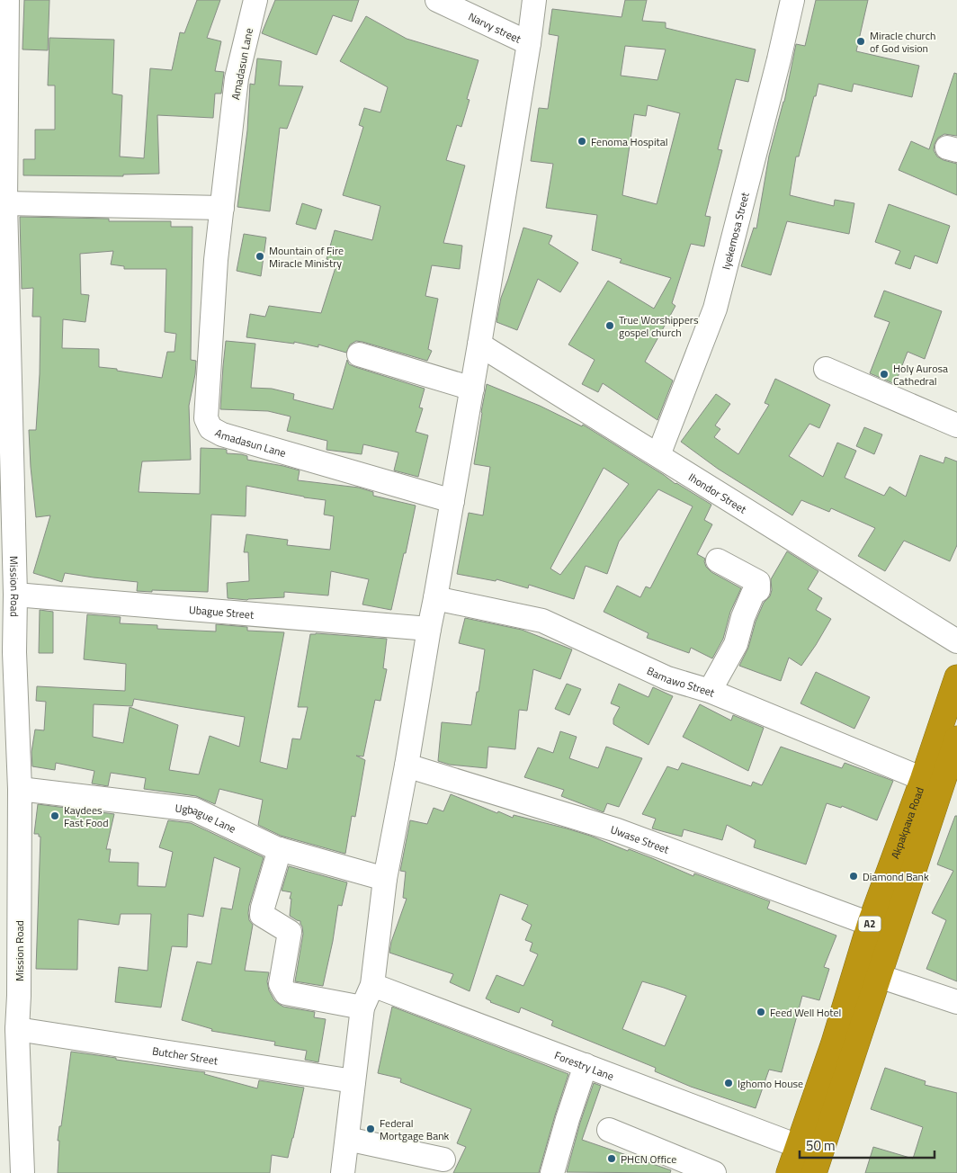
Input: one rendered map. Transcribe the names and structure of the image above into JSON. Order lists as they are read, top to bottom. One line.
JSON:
{"streets":{"highway":["Akpakpava Road","A2"],"street":["Narvy street","Amadasun Lane","Iyekemosa Street","Ihondor Street","Mission Road","Ubague Street","Bamawo Street","Ugbague Lane","Uwase Street","Butcher Street","Forestry Lane"]},"crossings":[["Iyekemosa Street","Ihondor Street"],["Mission Road","Ubague Street"],["Mission Road","Ugbague Lane"],["Mission Road","Butcher Street"],["Bamawo Street","Akpakpava Road"],["Akpakpava Road","Uwase Street"],["Akpakpava Road","Forestry Lane"]],"places":["Miracle church of God vision","Fenoma Hospital","Mountain of Fire Miracle Ministry","True Worshippers gospel church","Holy Aurosa Cathedral","Kaydees Fast Food","Diamond Bank","Feed Well Hotel","Ighomo House","Federal Mortgage Bank","PHCN Office"],"scale_bar":"50 m"}
